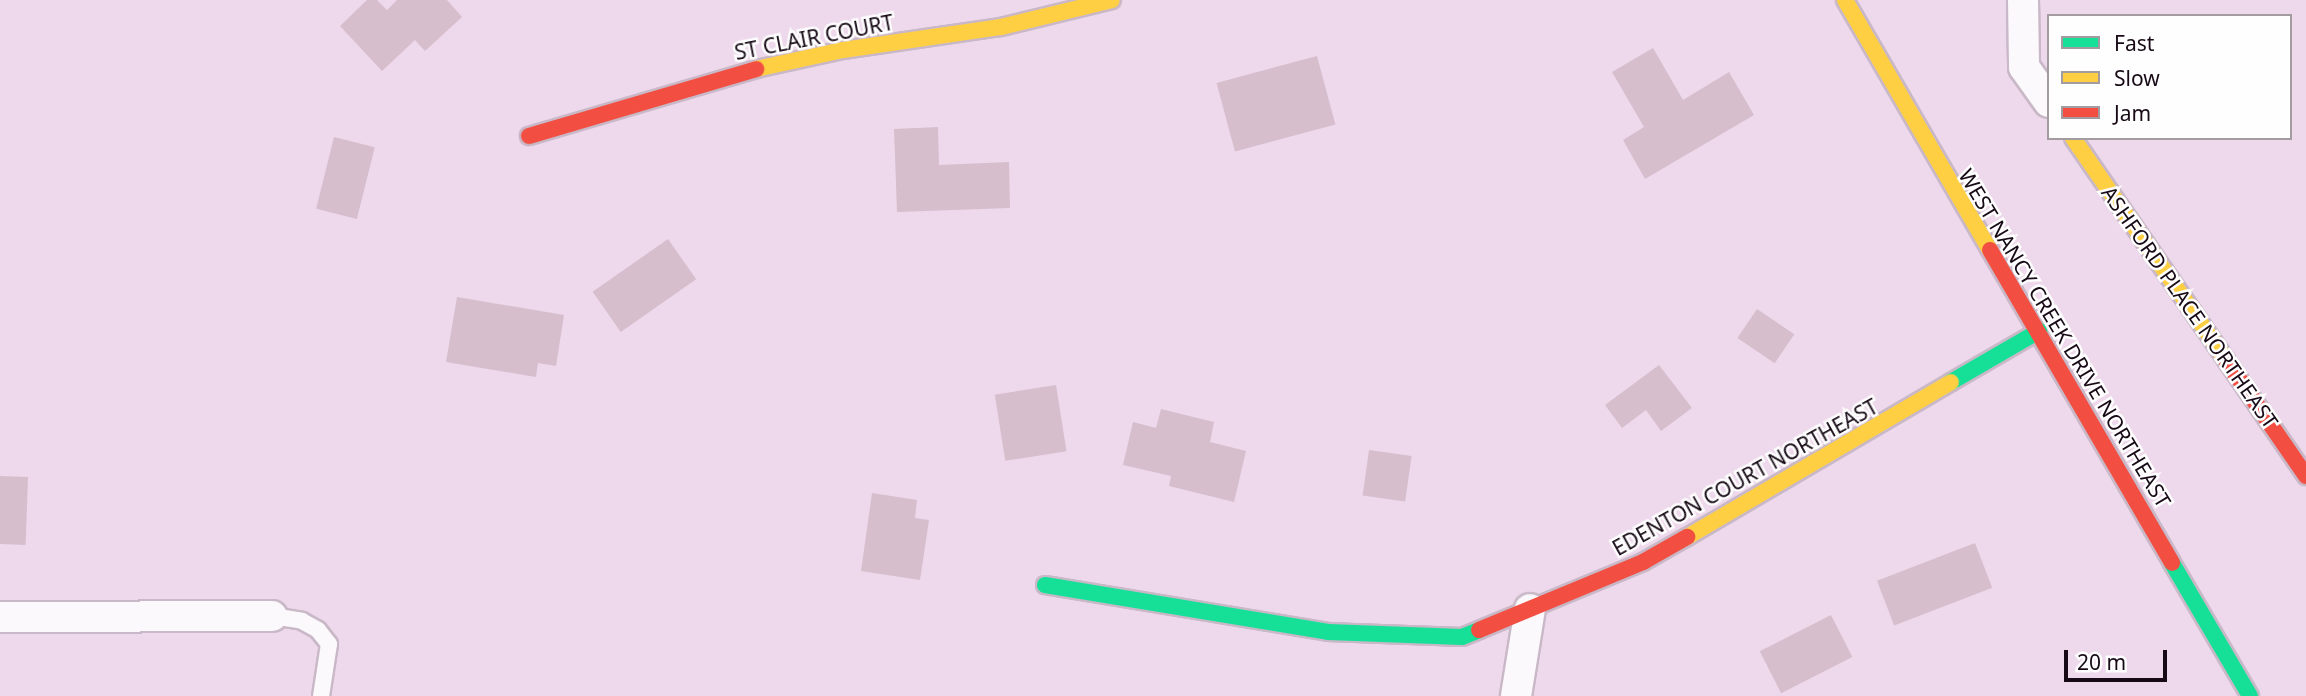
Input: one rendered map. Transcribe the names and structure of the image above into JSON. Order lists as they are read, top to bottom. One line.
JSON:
{"streets":{"street":["ST CLAIR COURT","ASHFORD PLACE NORTHEAST","WEST NANCY CREEK DRIVE NORTHEAST","EDENTON COURT NORTHEAST"]},"crossings":[["WEST NANCY CREEK DRIVE NORTHEAST","EDENTON COURT NORTHEAST"]],"legend":["Fast","Slow","Jam"],"scale_bar":"20 m"}
